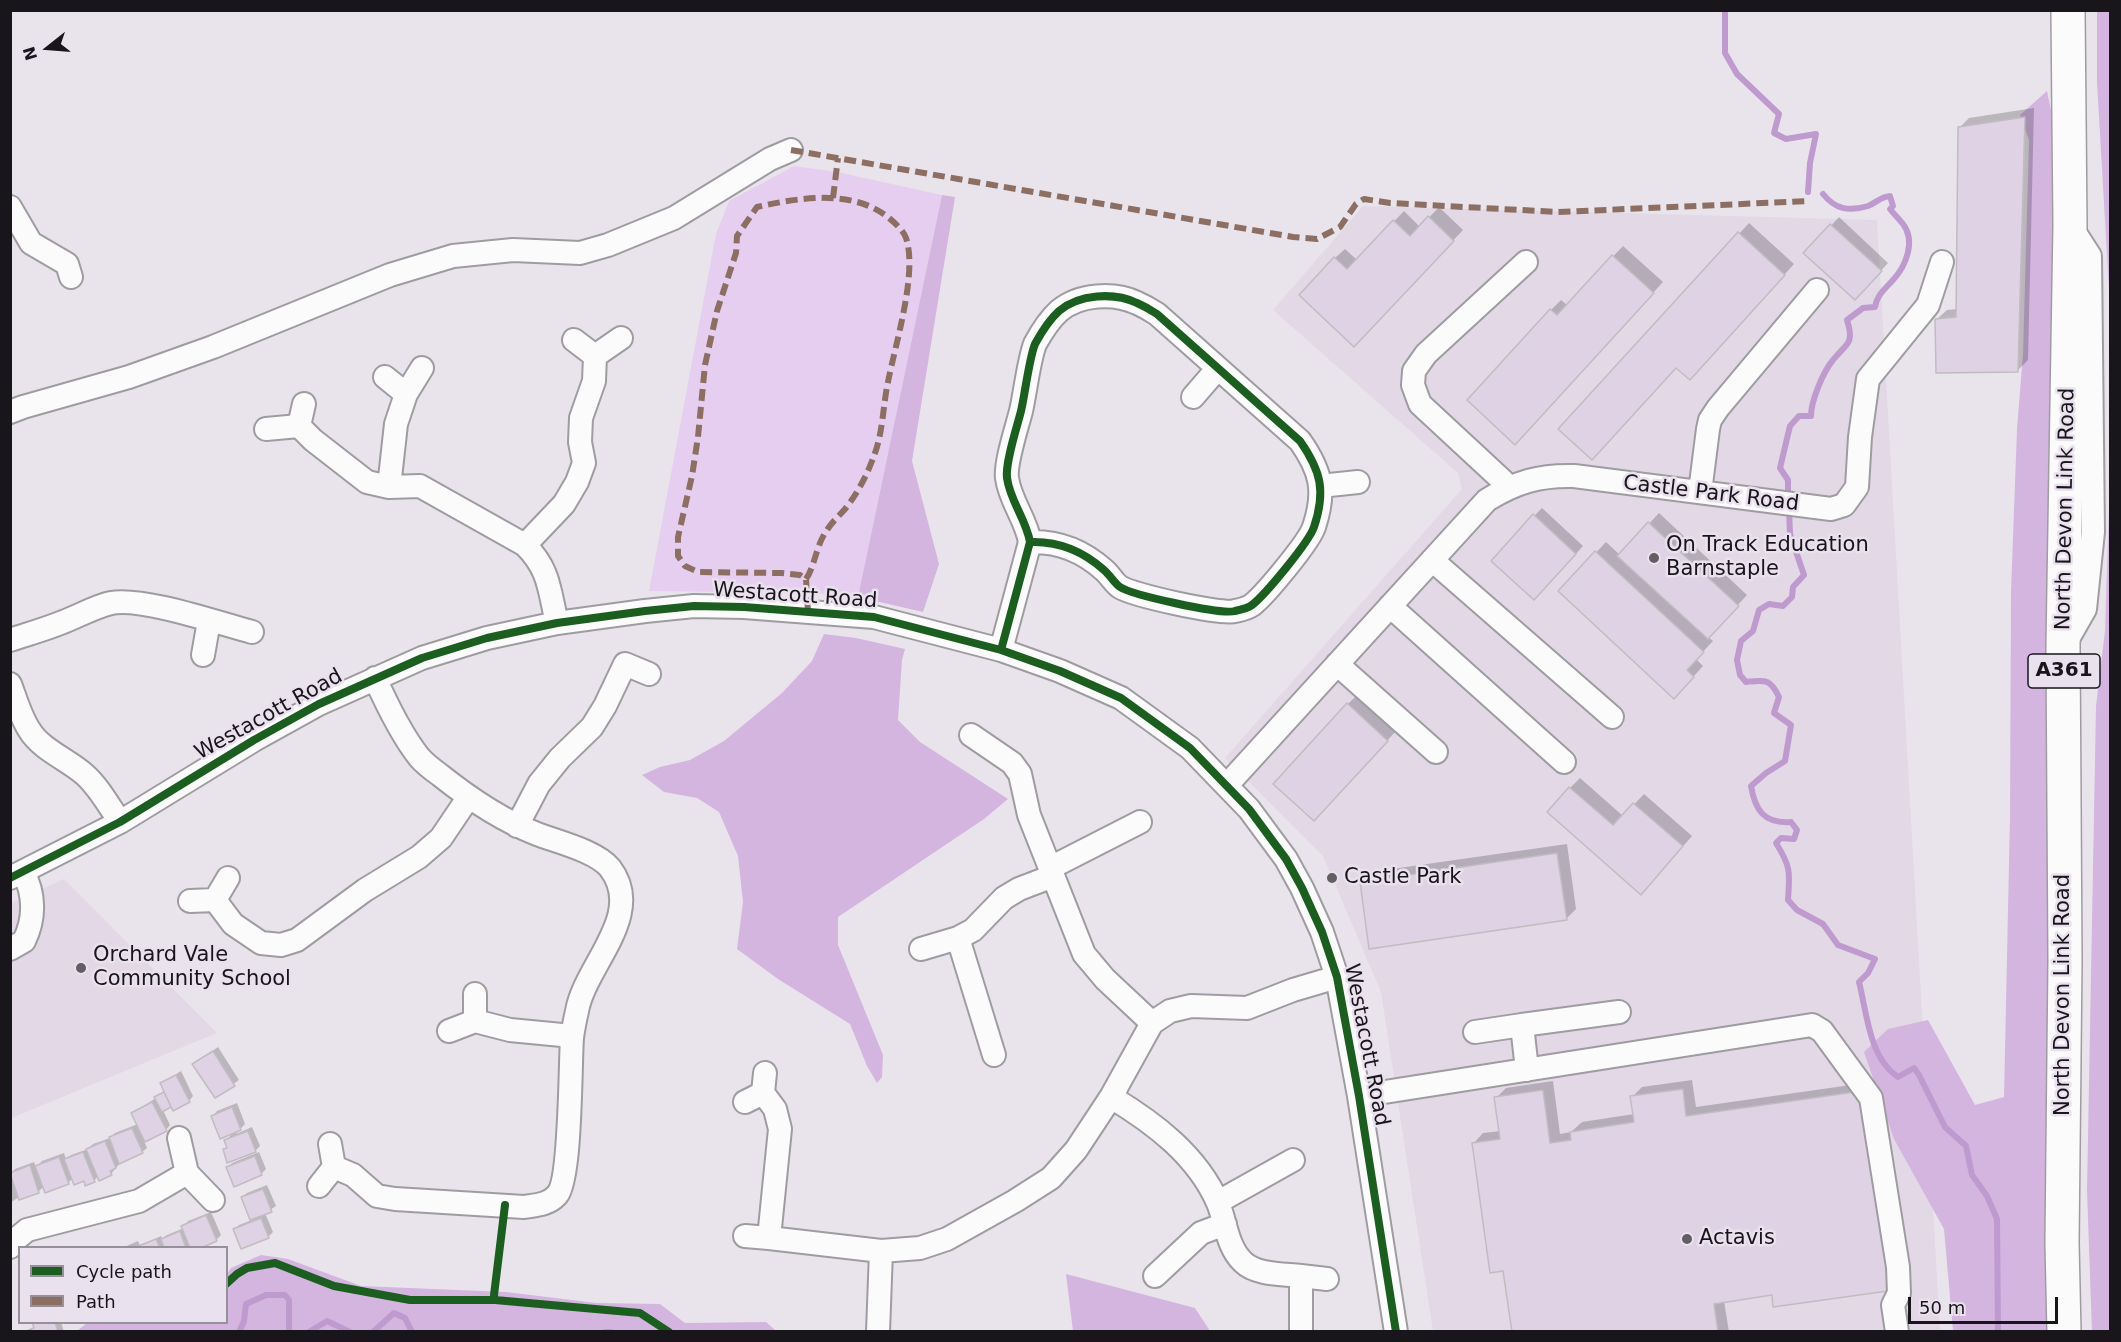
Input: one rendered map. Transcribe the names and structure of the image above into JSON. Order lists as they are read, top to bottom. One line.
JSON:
{"streets":{"highway":["North Devon Link Road","A361"],"street":["Castle Park Road","Westacott Road"]},"crossings":[["Castle Park Road","Westacott Road"]],"places":["On Track Education Barnstaple","Castle Park","Orchard Vale Community School","Actavis"],"legend":["Cycle path","Path"],"scale_bar":"50 m","north":"left"}
